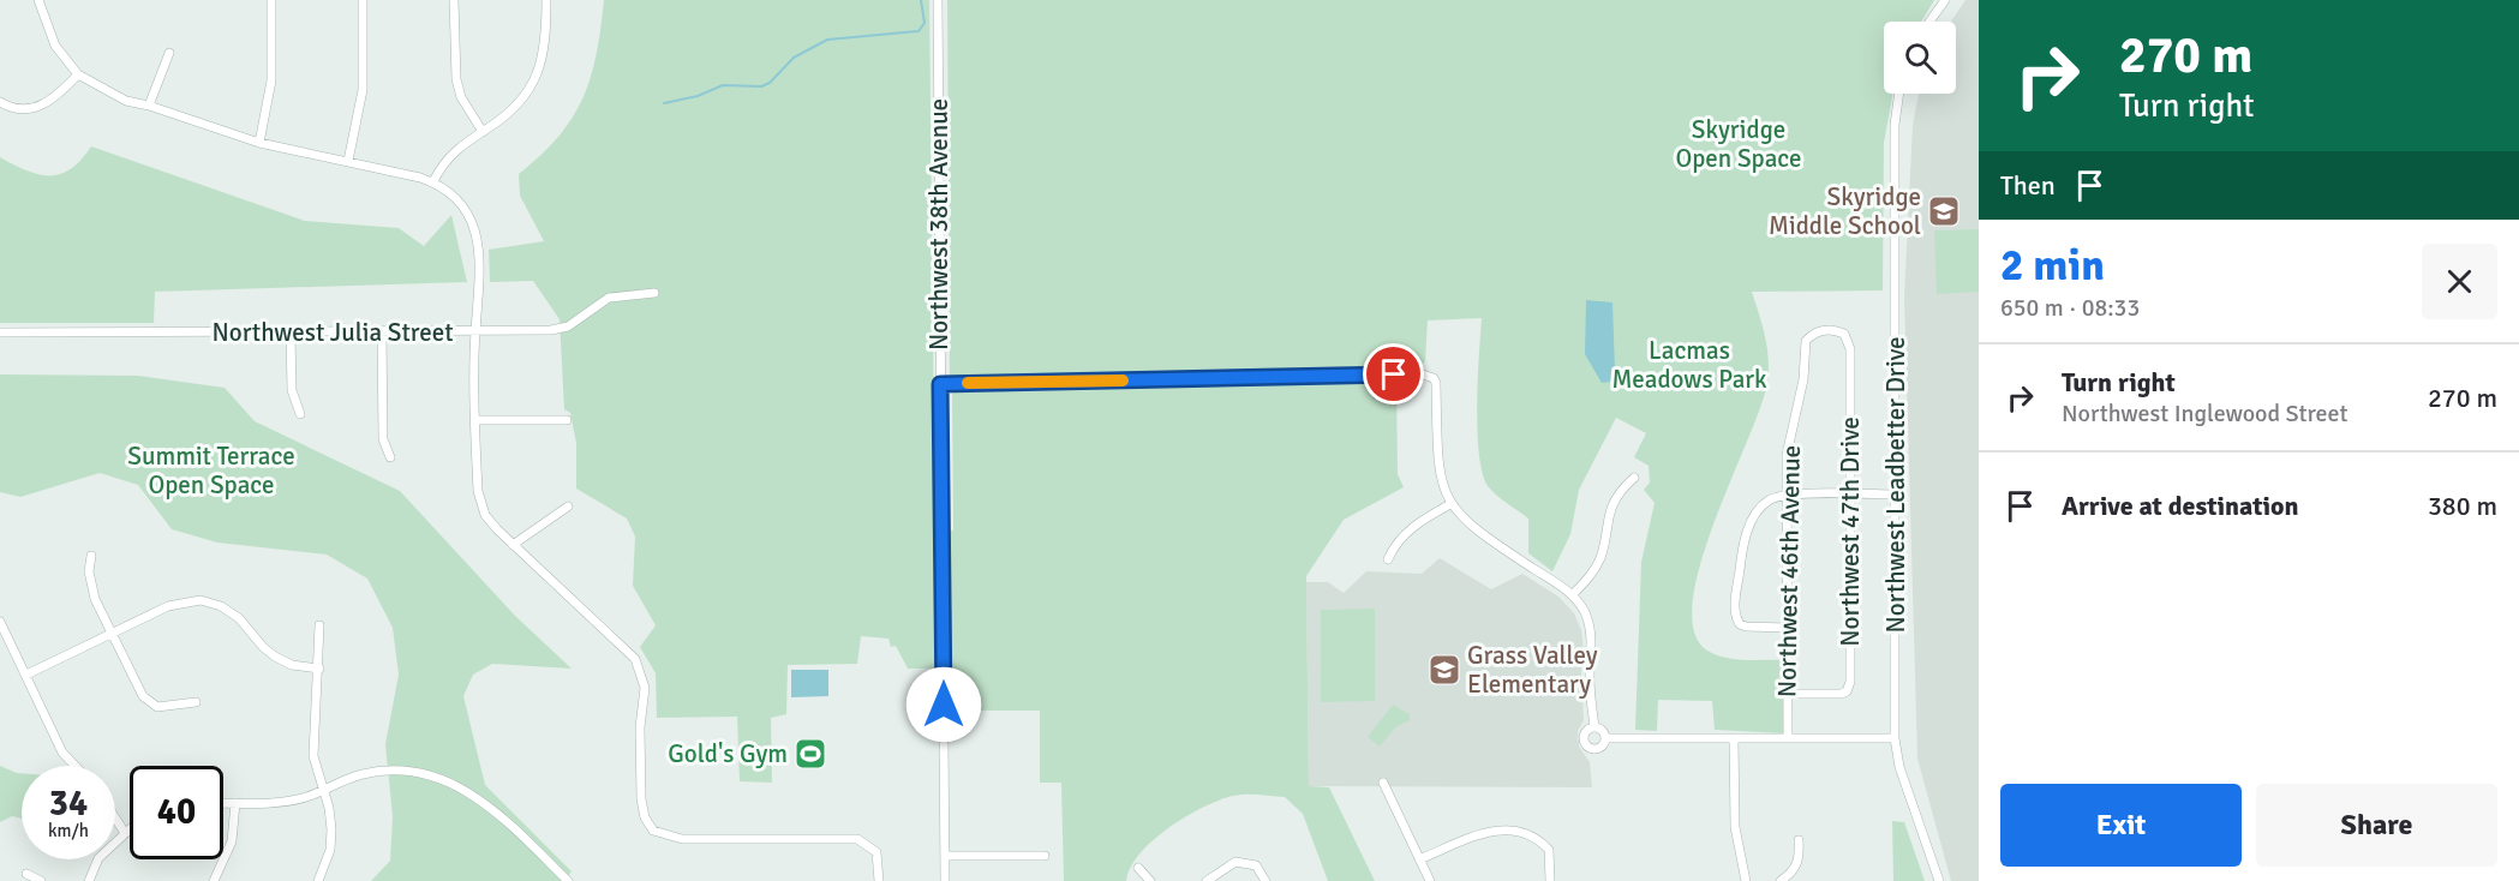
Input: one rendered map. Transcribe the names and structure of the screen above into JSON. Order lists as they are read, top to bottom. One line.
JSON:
{"streets":{"street":["Northwest 38th Avenue","Northwest Julia Street","Northwest Leadbetter Drive","Northwest 47th Drive","Northwest 46th Avenue"]},"crossings":[["Northwest 47th Drive","Northwest 46th Avenue"]],"parks":["Skyridge Open Space","Lacmas Meadows Park","Summit Terrace Open Space"],"places":{"school or university":["Skyridge Middle School","Grass Valley Elementary"],"sports":["Gold's Gym"]},"page":{"turn":["270 m","Turn right"],"then":"Then","heading":["2 min","650 m · 08:33"],"list":[{"name":"Turn right","note":"Northwest Inglewood Street","value":"270 m"},{"name":"Arrive at destination","value":"380 m"}],"speed":"34 km/h","limit":"40","buttons":["Exit","Share"]}}
